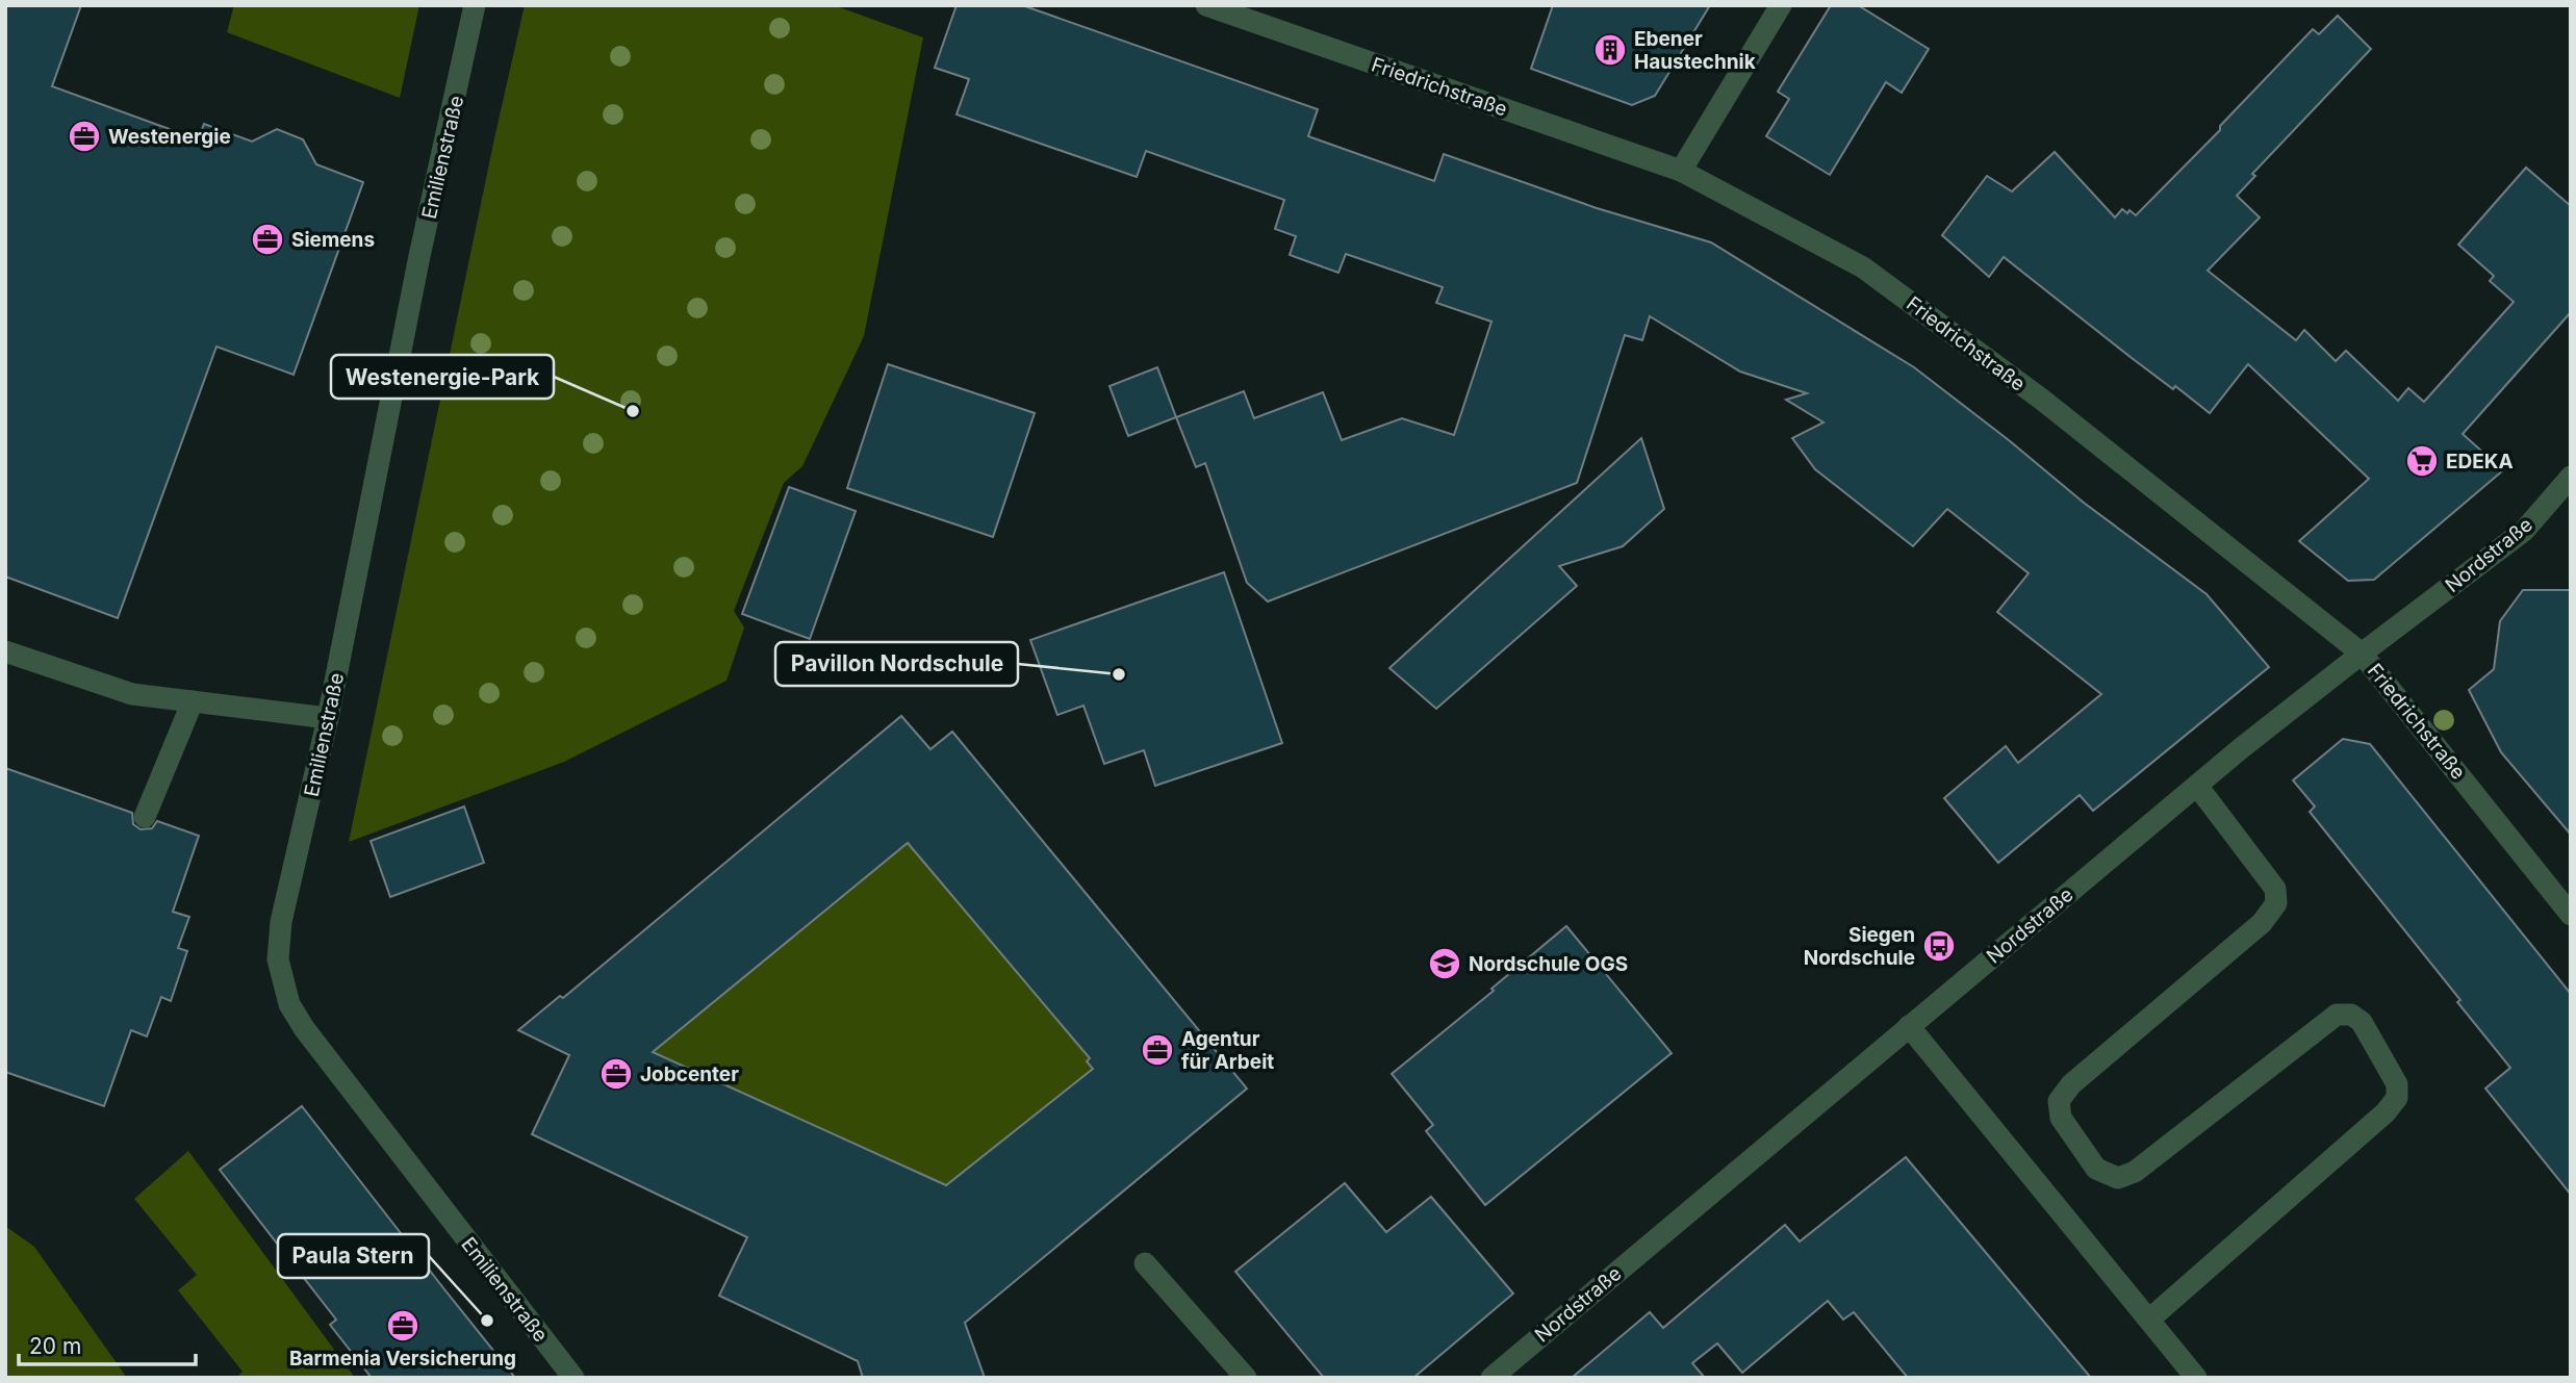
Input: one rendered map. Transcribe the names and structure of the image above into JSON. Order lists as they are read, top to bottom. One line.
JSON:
{"streets":{"street":["Friedrichstraße","Emilienstraße","Nordstraße"]},"crossings":[["Friedrichstraße","Nordstraße"]],"places":{"building":["Ebener Haustechnik"],"office":["Westenergie","Siemens","Agentur für Arbeit","Jobcenter","Barmenia Versicherung"],"other":["Westenergie-Park","Pavillon Nordschule","Paula Stern"],"supermarket":["EDEKA"],"bus stop":["Siegen Nordschule"],"school or university":["Nordschule OGS"]},"scale_bar":"20 m"}
